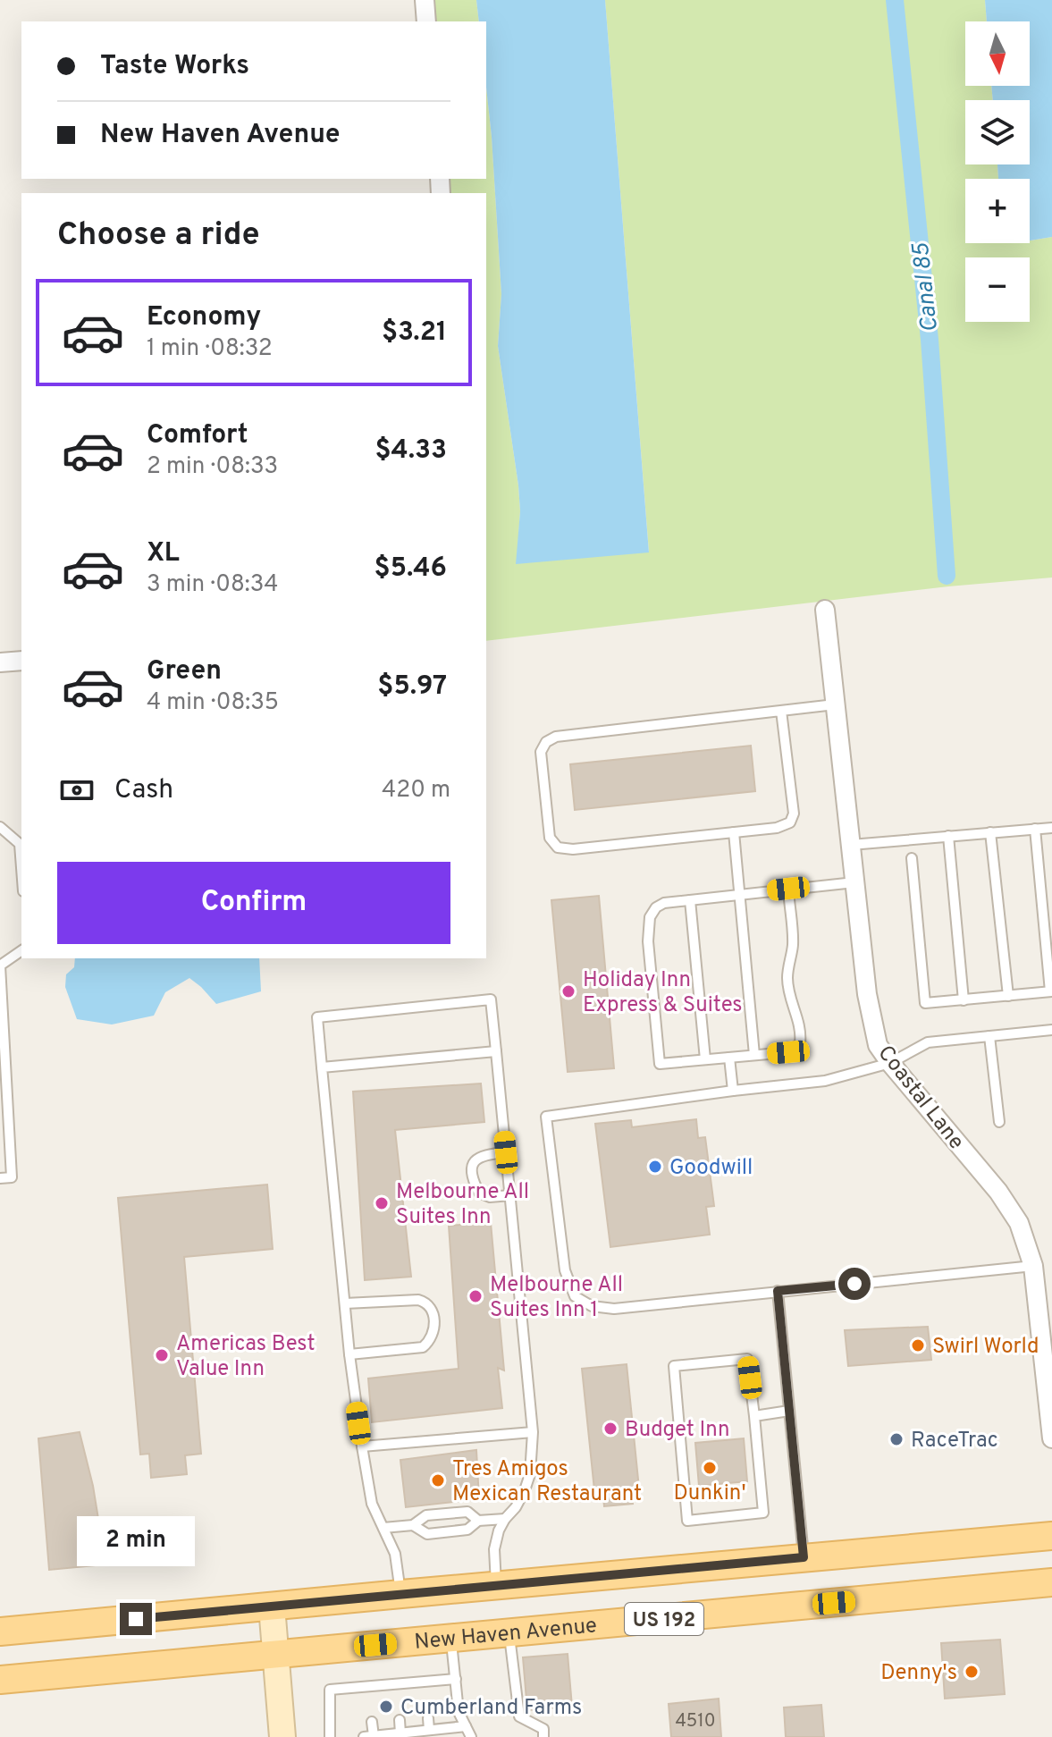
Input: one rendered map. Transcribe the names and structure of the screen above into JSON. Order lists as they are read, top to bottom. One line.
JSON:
{"streets":{"main road":["US 192","New Haven Avenue"],"street":["Coastal Lane"]},"water":["Canal 85"],"places":["Holiday Inn Express & Suites","Goodwill","Melbourne All Suites Inn","Melbourne All Suites Inn 1","Swirl World","Americas Best Value Inn","Budget Inn","RaceTrac","Dunkin'","Tres Amigos Mexican Restaurant","Denny's","Cumberland Farms"],"house_numbers":["4510"],"north":"bottom","page":{"map_buttons":["+","−"],"banner":["Taste Works","New Haven Avenue"],"heading":"Choose a ride","list":[{"name":"Economy","note":"1 min · 08:32","value":"$3.21"},{"name":"Comfort","note":"2 min · 08:33","value":"$4.33"},{"name":"XL","note":"3 min · 08:34","value":"$5.46"},{"name":"Green","note":"4 min · 08:35","value":"$5.97"}],"pay":["Cash","420 m"],"buttons":"Confirm","bubble":"2 min"}}
